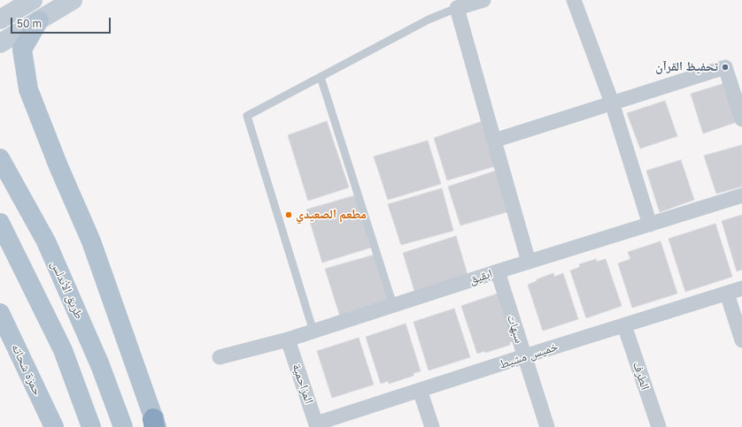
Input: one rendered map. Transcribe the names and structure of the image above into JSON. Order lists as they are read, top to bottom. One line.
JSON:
{"streets":{"main road":["طريق الأندلس","حمزة شحاته"],"street":["ابقيق","سبهات","خميس مشيط","الطرف","المزاحمية"]},"crossings":[["ابقيق","سبهات"],["ابقيق","المزاحمية"],["سبهات","خميس مشيط"],["خميس مشيط","الطرف"],["خميس مشيط","المزاحمية"]],"places":["تحفيظ القرآن","مطعم الصعيدي"],"scale_bar":"50 m"}
